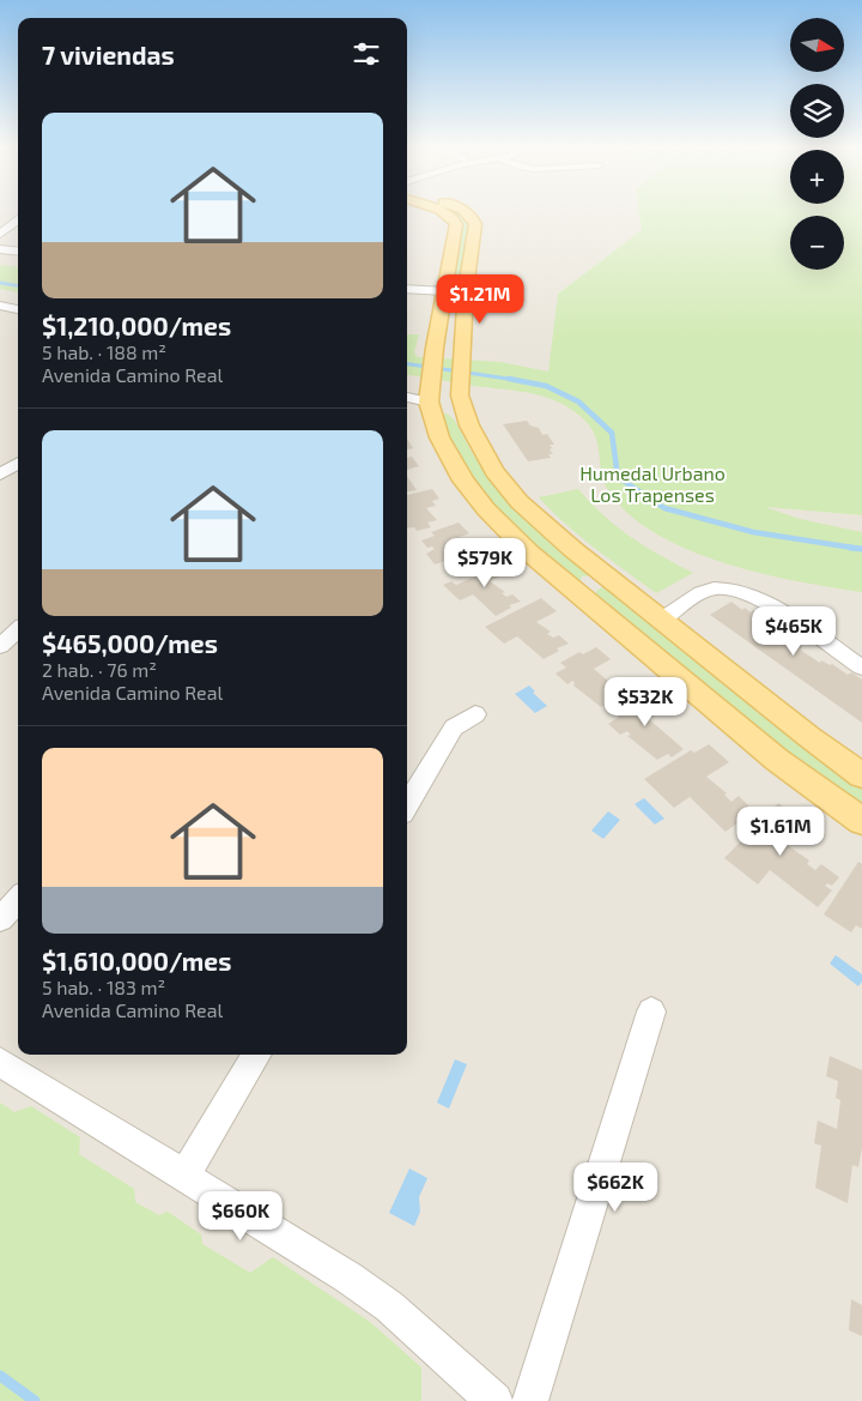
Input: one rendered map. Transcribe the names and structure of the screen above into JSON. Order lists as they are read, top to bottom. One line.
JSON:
{"parks":["Humedal Urbano Los Trapenses"],"north":"right","page":{"map_buttons":["+","−"],"heading":"7 viviendas","list":[{"name":"$1,210,000/mes","note":"5 hab. · 188 m² · Avenida Camino Real"},{"name":"$465,000/mes","note":"2 hab. · 76 m² · Avenida Camino Real"},{"name":"$1,610,000/mes","note":"5 hab. · 183 m² · Avenida Camino Real"}],"price":["$1.21M","$579K","$465K","$532K","$1.61M","$662K","$660K"]}}
